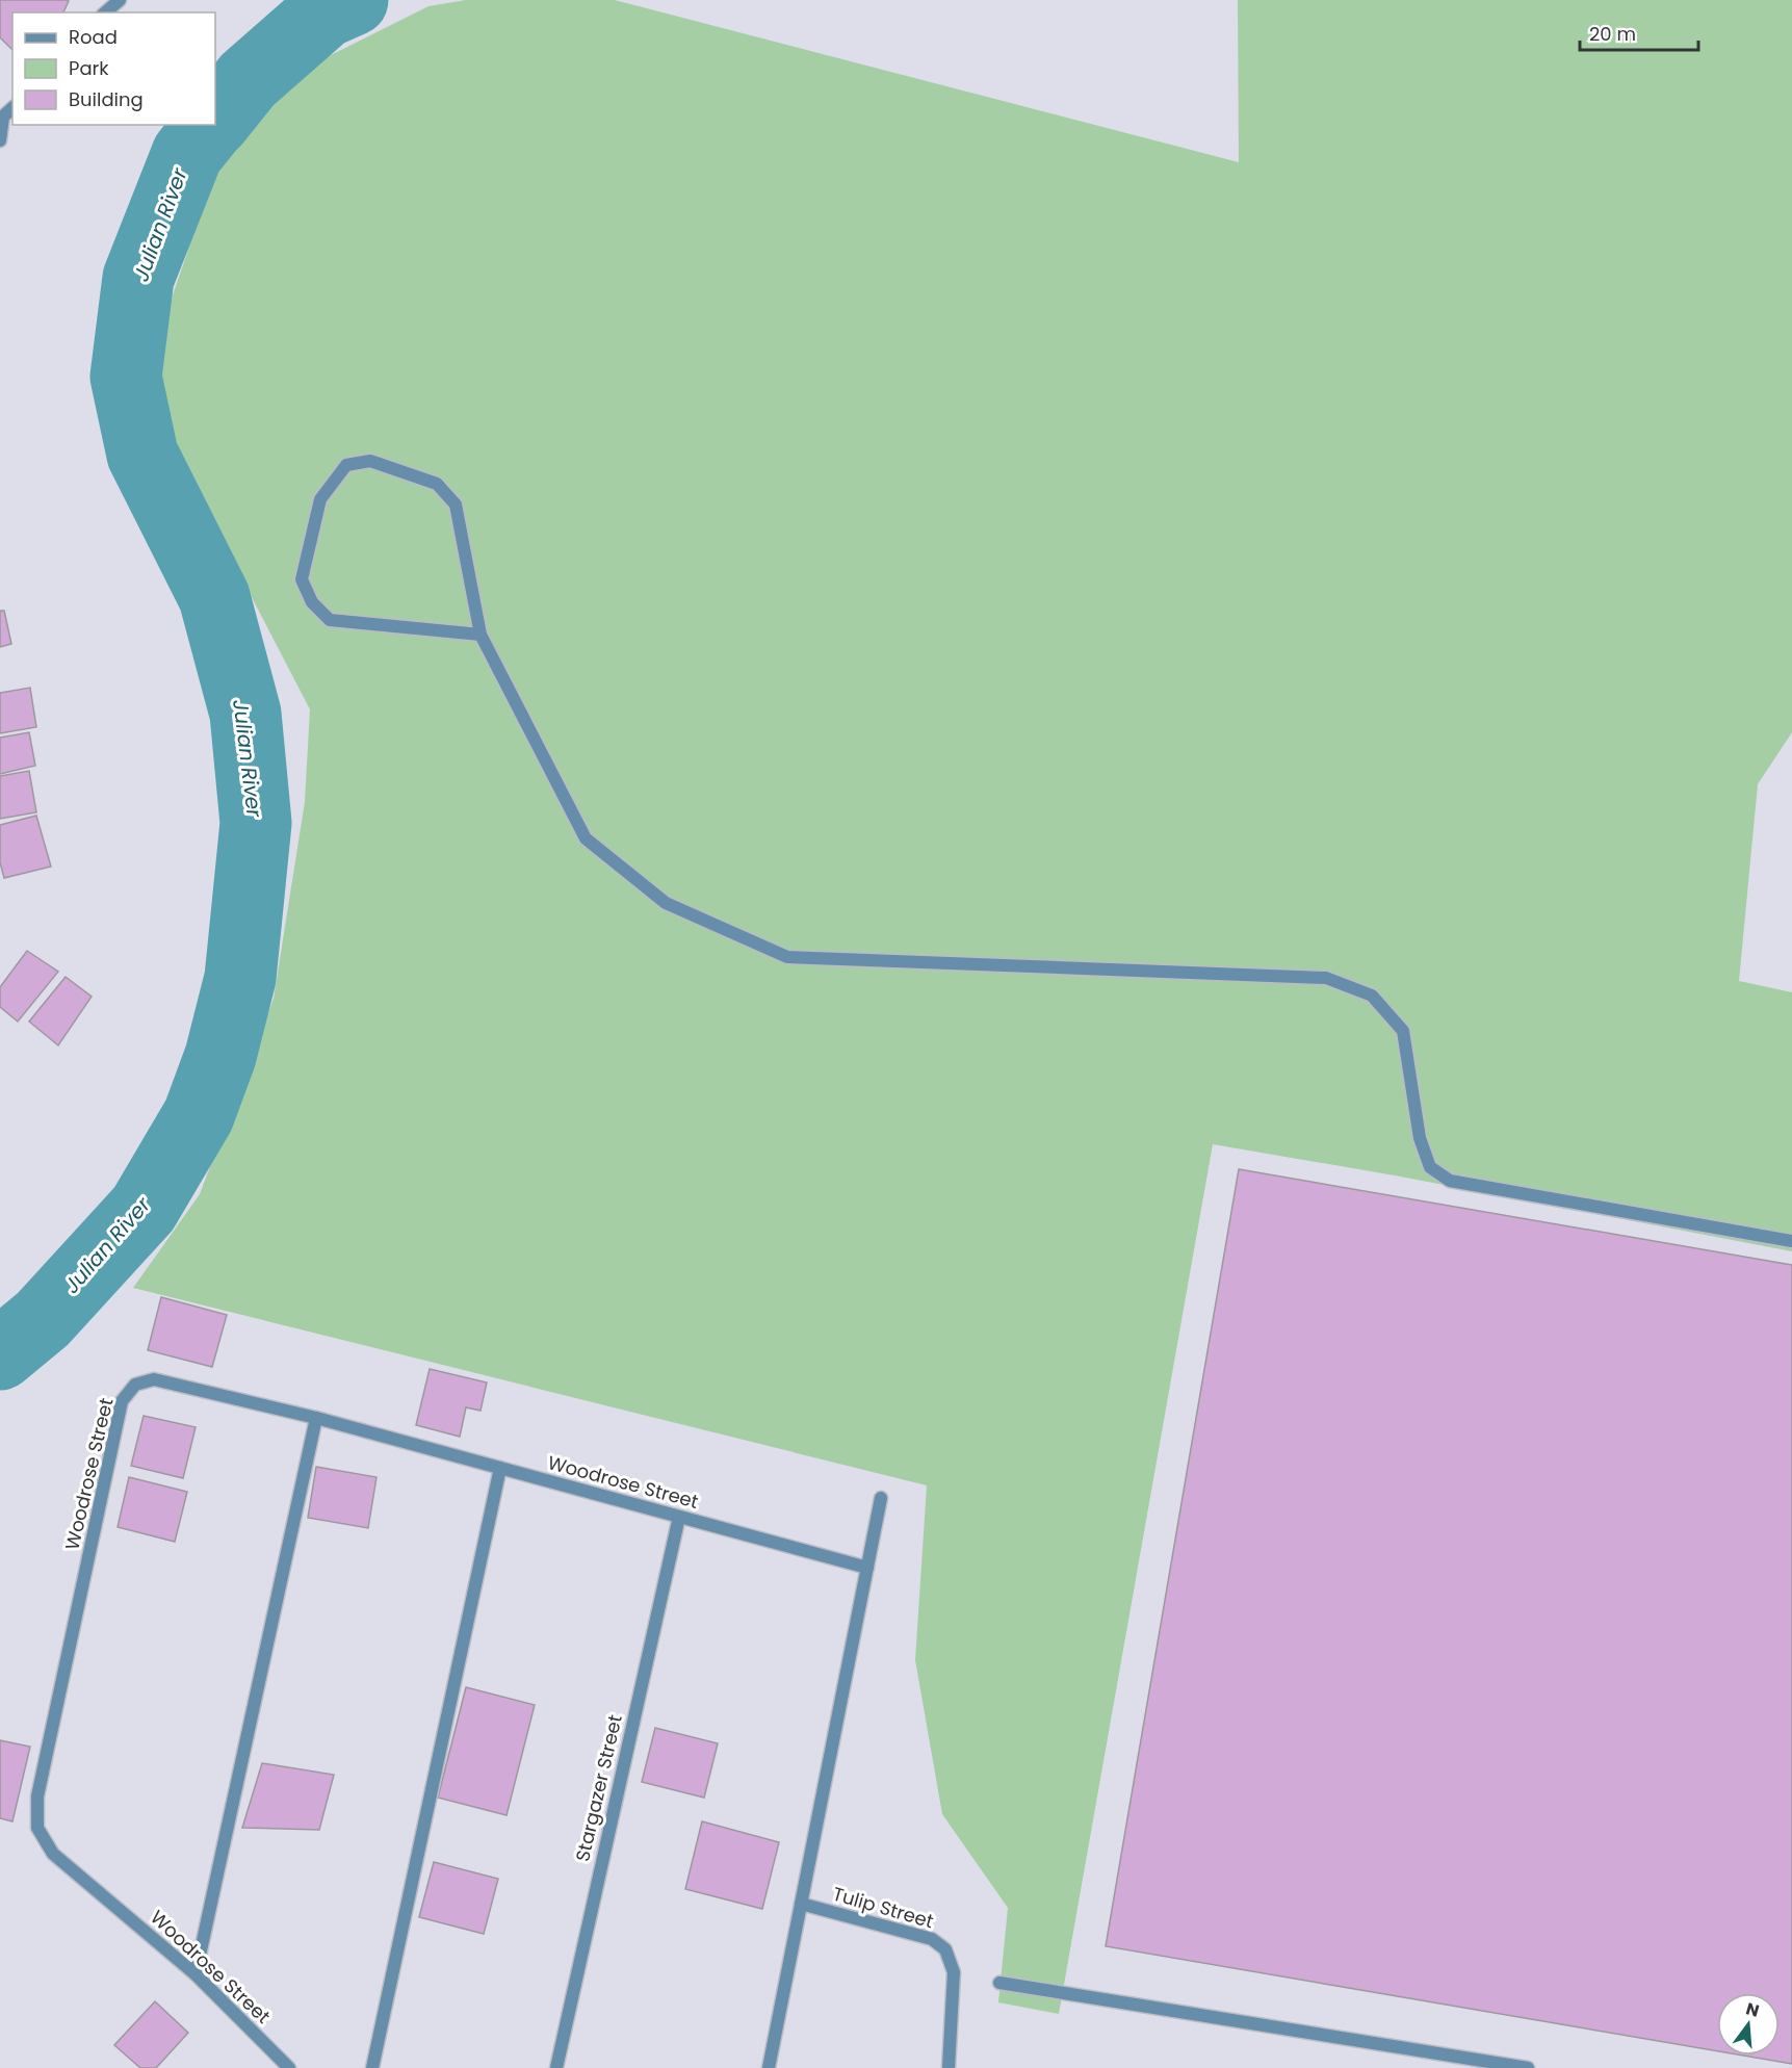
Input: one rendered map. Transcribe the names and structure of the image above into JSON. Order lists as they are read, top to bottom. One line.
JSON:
{"streets":{"street":["Woodrose Street","Stargazer Street","Tulip Street"]},"crossings":[["Woodrose Street","Stargazer Street"]],"water":["Julian River"],"legend":["Road","Park","Building"],"scale_bar":"20 m","north":"top"}
